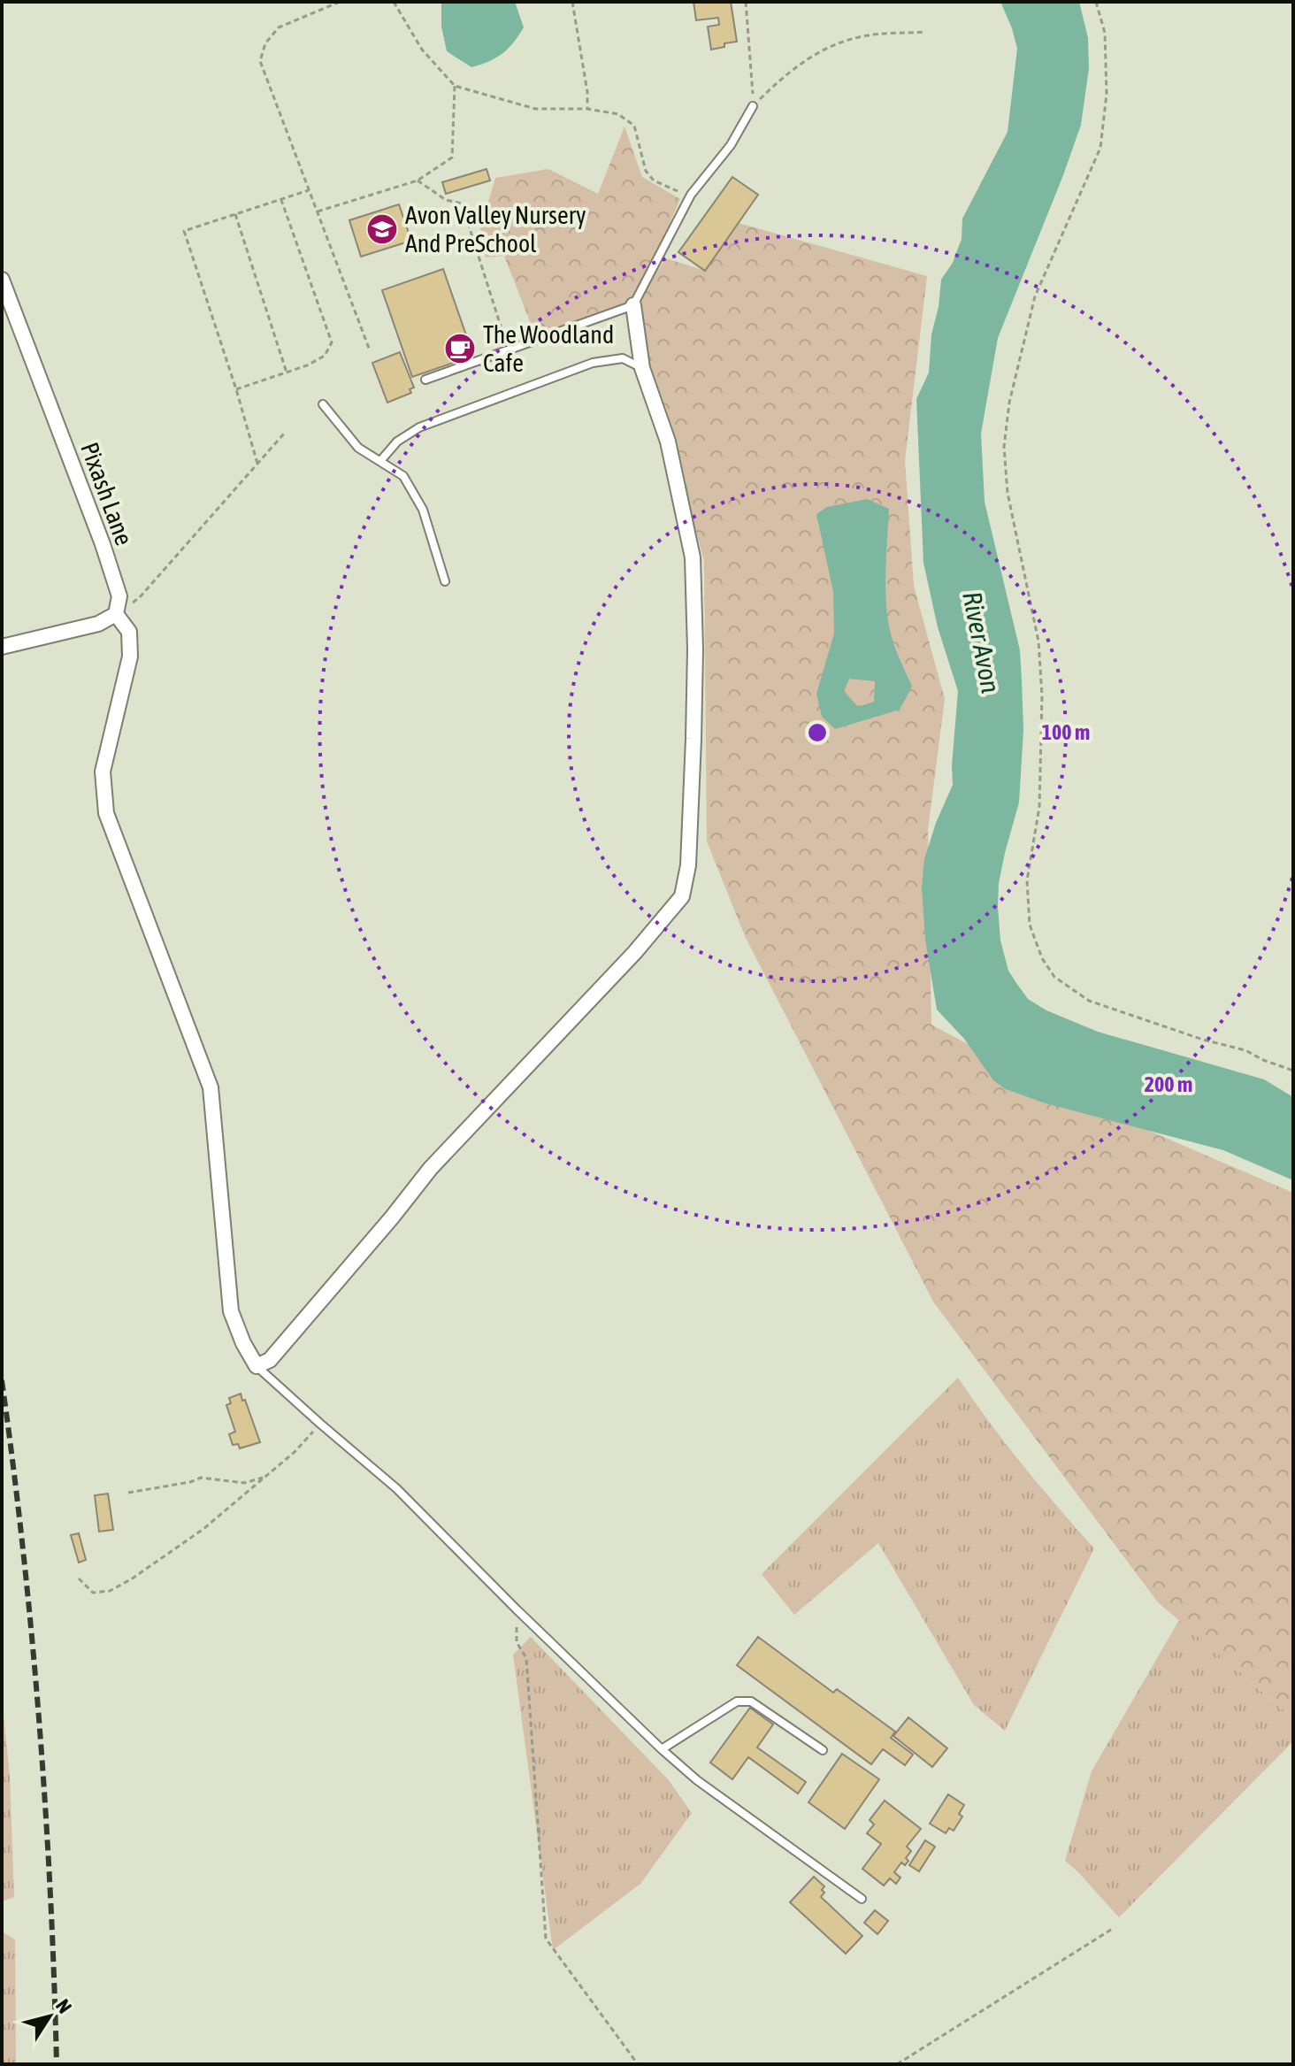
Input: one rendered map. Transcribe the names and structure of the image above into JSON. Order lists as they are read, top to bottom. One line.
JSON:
{"streets":{"street":["Pixash Lane"]},"water":["River Avon"],"places":{"school or university":["Avon Valley Nursery And PreSchool"],"cafe":["The Woodland Cafe"]},"north":"top right","rings":["100 m","200 m"]}
